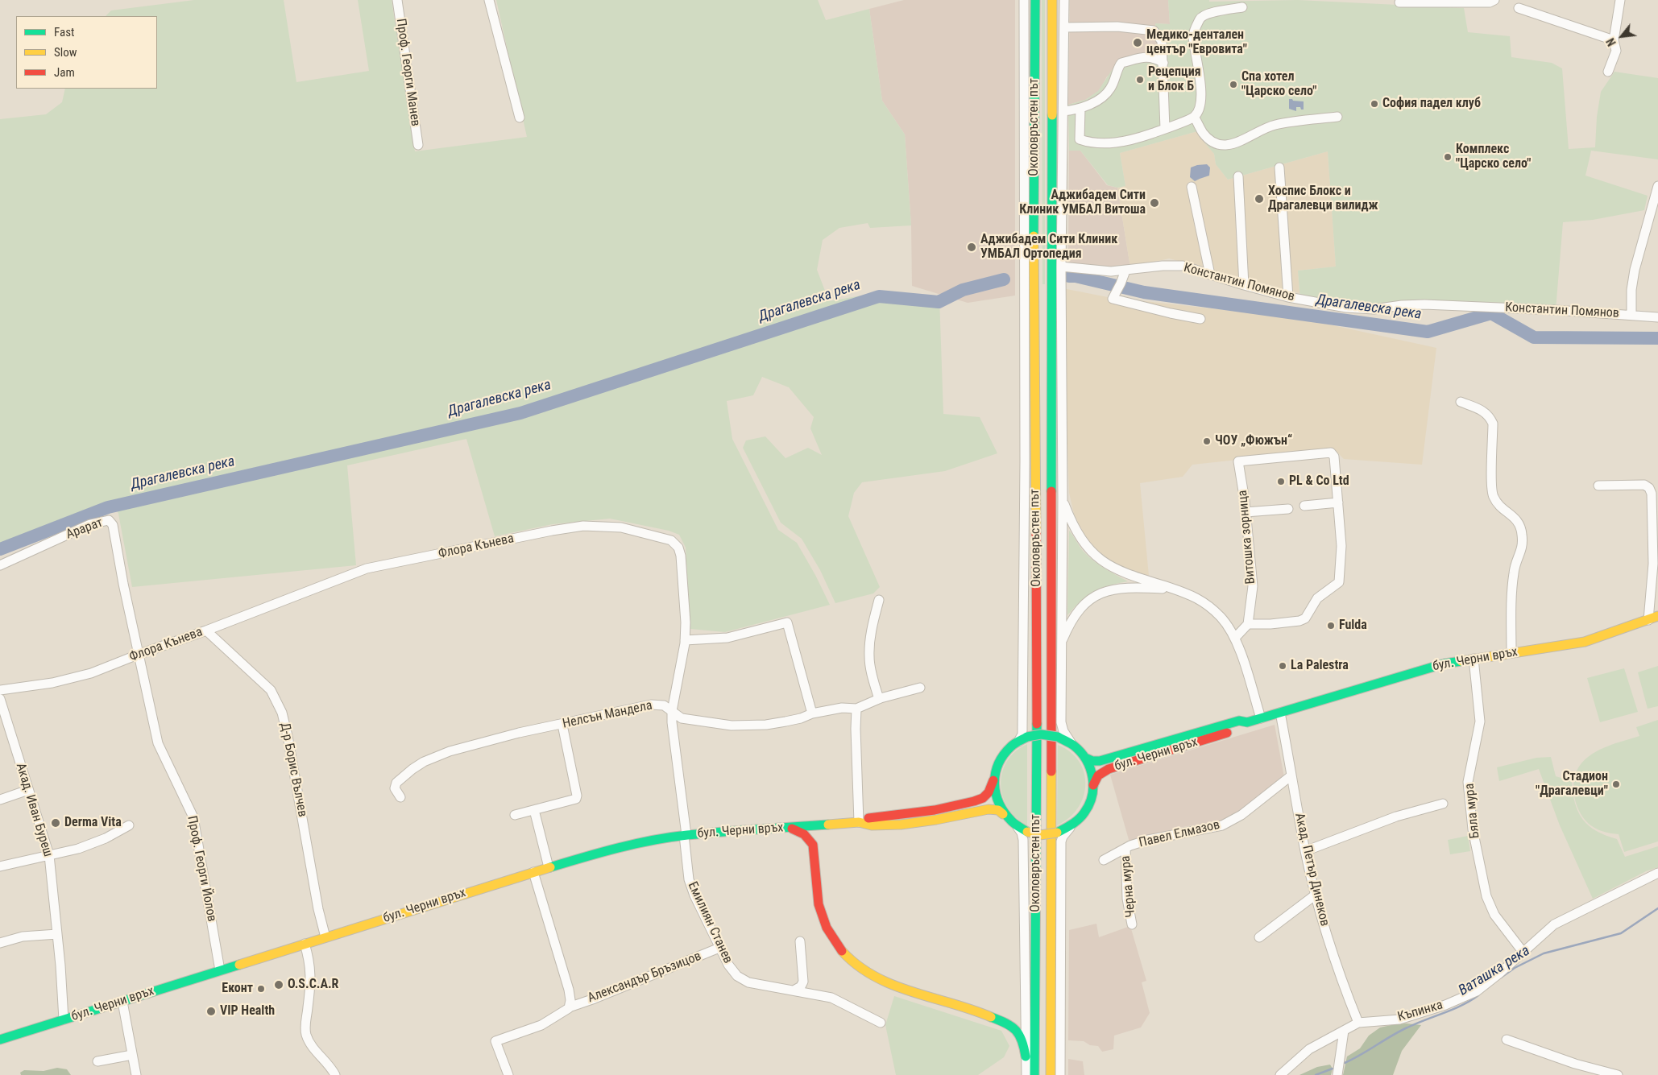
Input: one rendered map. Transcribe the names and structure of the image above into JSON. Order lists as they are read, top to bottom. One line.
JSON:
{"streets":{"main road":["Околовръстен път","бул. Черни връх"],"street":["Проф. Георги Манев","Константин Помянов","Арарат","Витошка зорница","Флора Кънева","Нелсън Мандела","Д-р Борис Вълчев","Акад. Иван Буреш","Бяла мура","Павел Елмазов","Проф. Георги Йолов","Акад. Петър Динеков","Черна мура","Емилиян Станев","Александър Бръзицов","Къпинка"]},"crossings":[["Околовръстен път","Константин Помянов"],["Околовръстен път","бул. Черни връх"],["Арарат","Проф. Георги Йолов"],["Флора Кънева","бул. Черни връх"],["Флора Кънева","Нелсън Мандела"],["Флора Кънева","Д-р Борис Вълчев"],["Флора Кънева","Проф. Георги Йолов"],["Флора Кънева","Емилиян Станев"],["бул. Черни връх","Д-р Борис Вълчев"],["бул. Черни връх","Акад. Иван Буреш"],["бул. Черни връх","Бяла мура"],["бул. Черни връх","Проф. Георги Йолов"],["бул. Черни връх","Акад. Петър Динеков"],["бул. Черни връх","Емилиян Станев"],["бул. Черни връх","Александър Бръзицов"],["Бяла мура","Къпинка"],["Павел Елмазов","Акад. Петър Динеков"],["Павел Елмазов","Черна мура"],["Акад. Петър Динеков","Къпинка"],["Емилиян Станев","Александър Бръзицов"]],"water":["Драгалевска река","Ваташка река"],"places":["Медико-дентален център \"Евровита\"","Рецепция и Блок Б","Спа хотел \"Царско село\"","София падел клуб","Комплекс \"Царско село\"","Хоспис Блокс и Драгалевци вилидж","Аджибадем Сити Клиник УМБАЛ Витоша","Аджибадем Сити Клиник УМБАЛ Ортопедия","ЧОУ „Фюжън“","PL & Co Ltd","Fulda","La Palestra","Стадион \"Драгалевци\"","Derma Vita","O.S.C.A.R","Еконт","VIP Health"],"legend":["Fast","Slow","Jam"],"north":"bottom left"}
